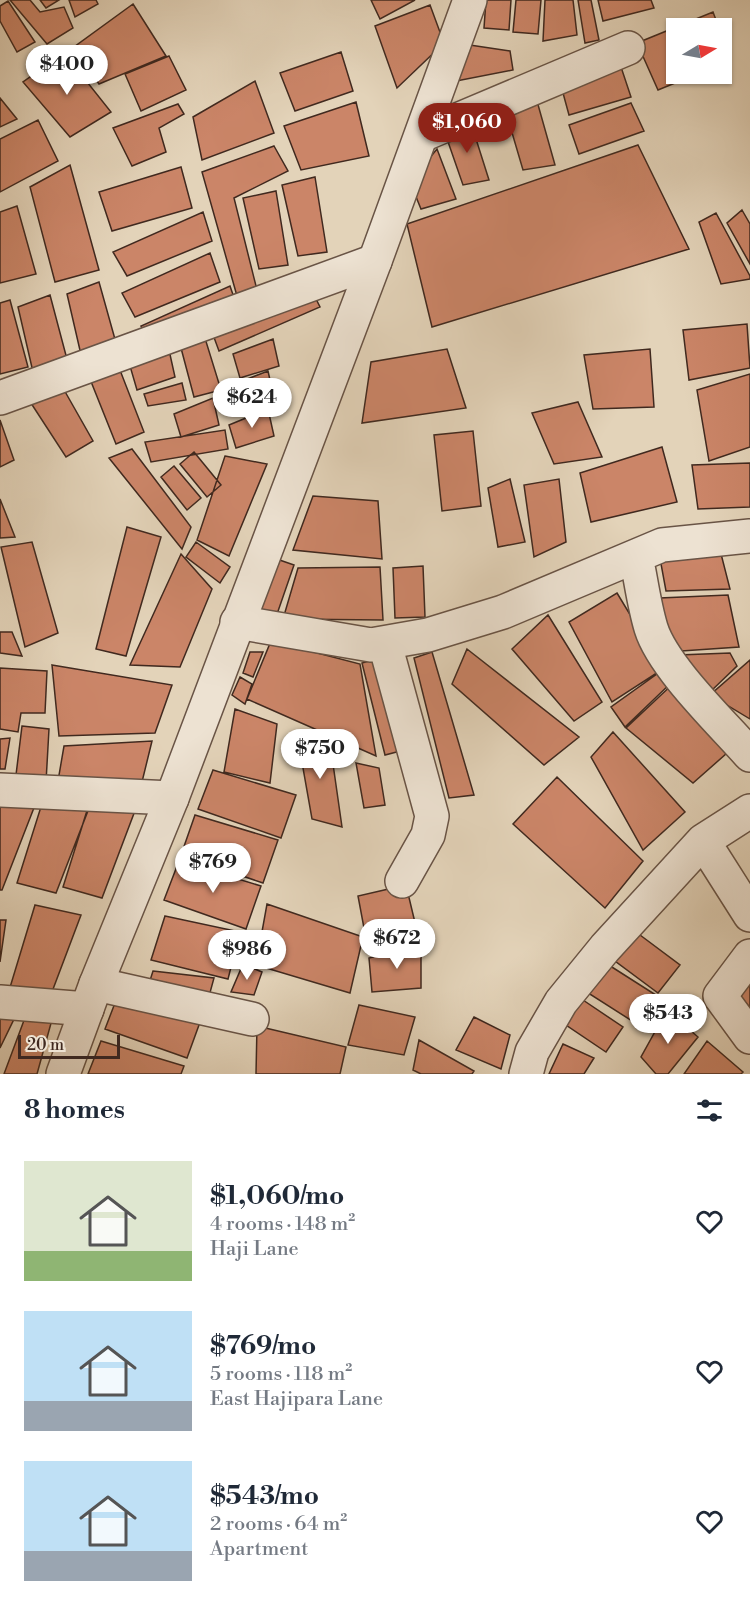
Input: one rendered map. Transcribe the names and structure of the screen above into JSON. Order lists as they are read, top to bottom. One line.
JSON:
{"scale_bar":"20 m","north":"right","page":{"price":["$400","$1,060","$624","$750","$769","$672","$986","$543"],"scale":"20 m","heading":"8 homes","list":[{"name":"$1,060/mo","note":"4 rooms · 148 m² · Haji Lane"},{"name":"$769/mo","note":"5 rooms · 118 m² · East Hajipara Lane"},{"name":"$543/mo","note":"2 rooms · 64 m² · Apartment"}]}}
